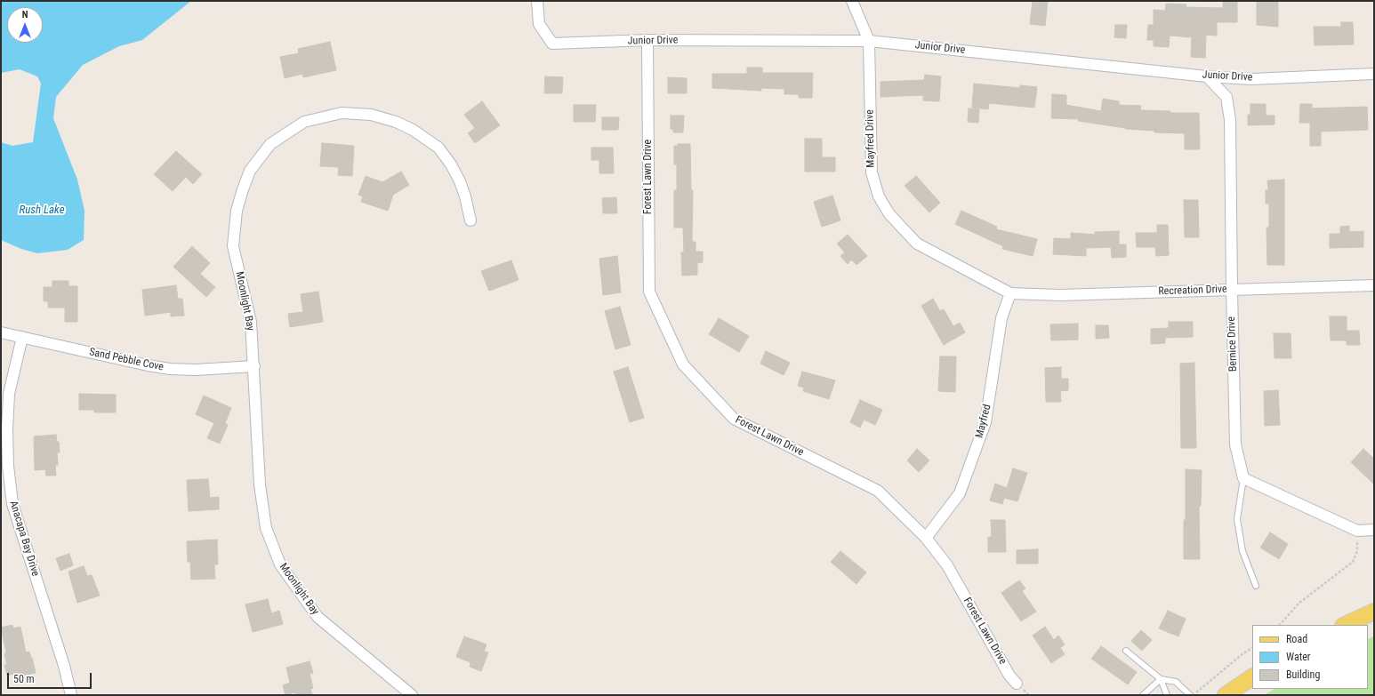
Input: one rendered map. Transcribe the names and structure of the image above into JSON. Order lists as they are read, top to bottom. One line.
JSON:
{"streets":{"street":["Junior Drive","Mayfred Drive","Forest Lawn Drive","Recreation Drive","Moonlight Bay","Bernice Drive","Sand Pebble Cove","Mayfred","Anacapa Bay Drive"]},"crossings":[["Junior Drive","Mayfred Drive"],["Junior Drive","Forest Lawn Drive"],["Junior Drive","Bernice Drive"],["Mayfred Drive","Recreation Drive"],["Mayfred Drive","Mayfred"],["Forest Lawn Drive","Mayfred"],["Recreation Drive","Bernice Drive"],["Recreation Drive","Mayfred"],["Moonlight Bay","Sand Pebble Cove"],["Sand Pebble Cove","Anacapa Bay Drive"]],"water":["Rush Lake"],"legend":["Road","Water","Building"],"scale_bar":"50 m","north":"top"}
